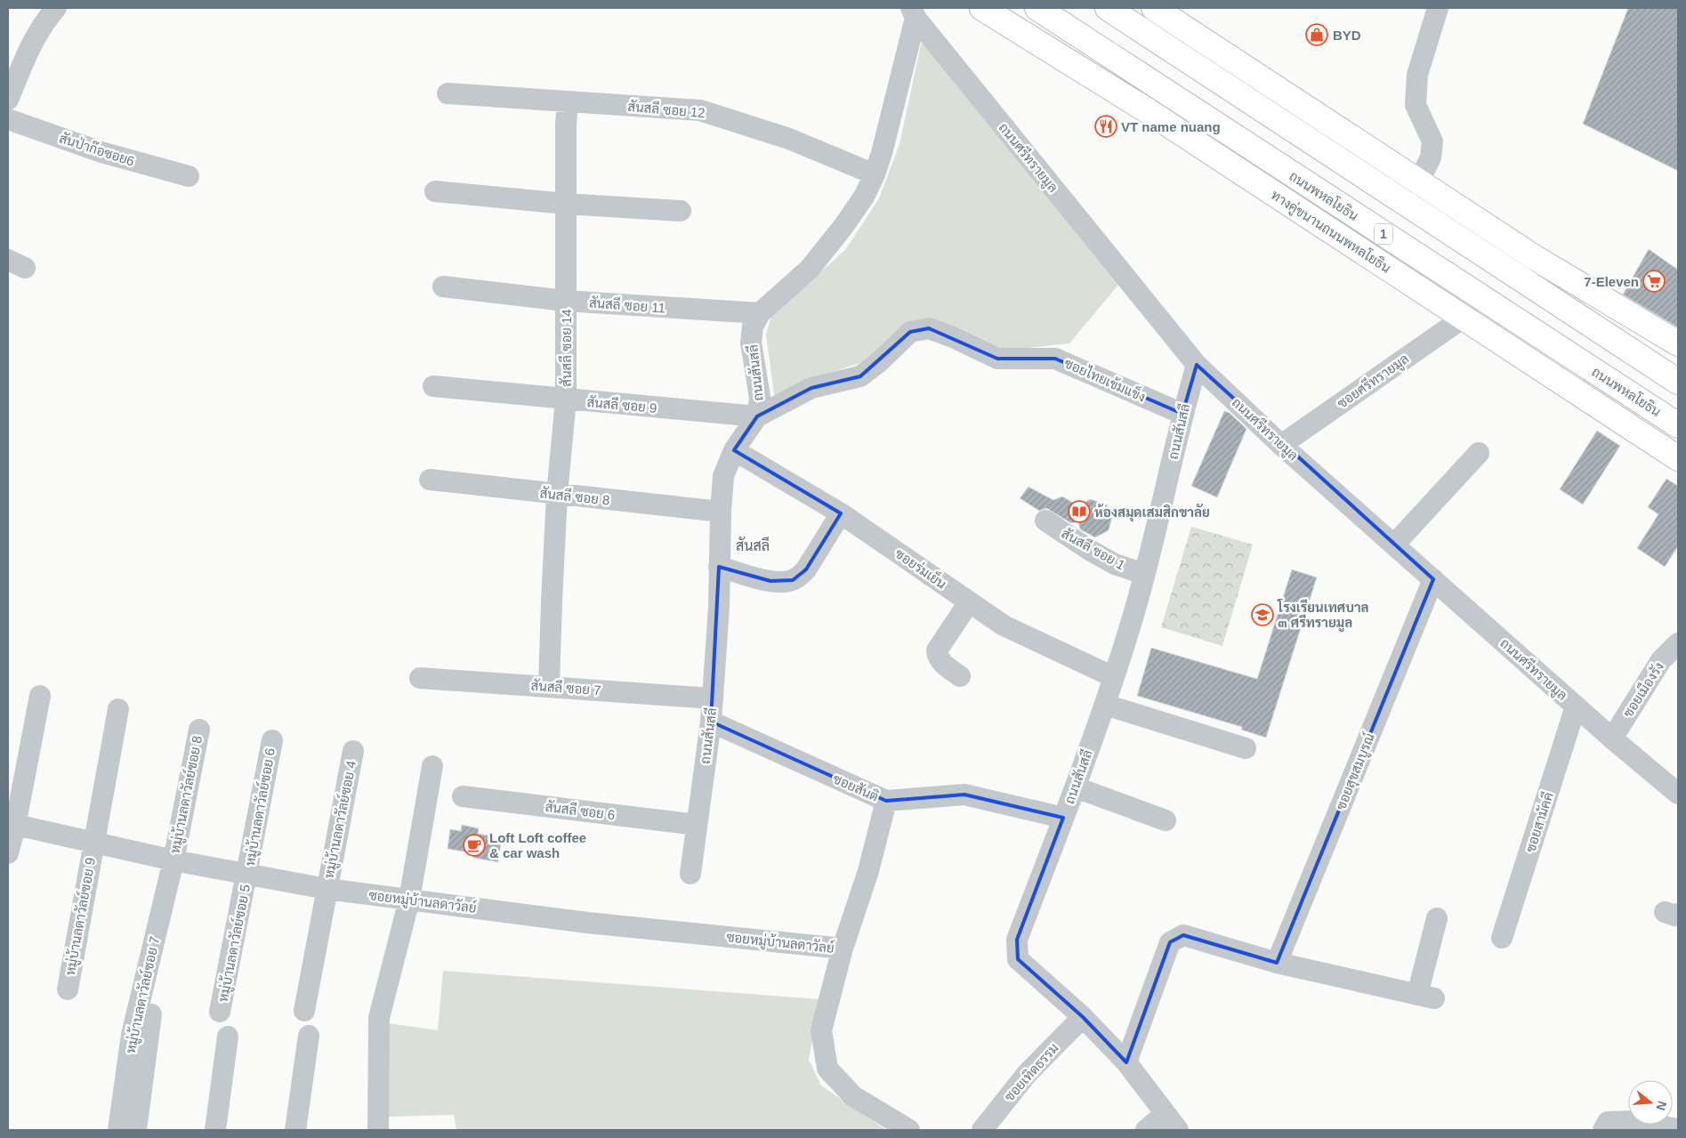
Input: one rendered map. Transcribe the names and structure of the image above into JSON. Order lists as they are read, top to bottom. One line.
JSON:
{"streets":{"main road":["ถนนพหลโยธิน","ทางคู่ขนานถนนพหลโยธิน","1"],"street":["สันสลี ซอย 12","สันป่าก๊อซอย6","ถนนศรีทรายมูล","สันสลี ซอย 11","สันสลี ซอย 14","ถนนสันสลี","ซอยไทยเข้มแข็ง","ซอยศรีทรายมูล","สันสลี ซอย 9","สันสลี ซอย 8","สันสลี ซอย 1","ซอยร่มเย็น","สันสลี ซอย 7","ซอยเมืองรัง","ซอยสุขสมบูรณ์","ซอยสันติ","หมู่บ้านลดาวัลย์ซอย 8","หมู่บ้านลดาวัลย์ซอย 6","สันสลี ซอย 6","หมู่บ้านลดาวัลย์ซอย 4","ซอยสามัคคี","ซอยหมู่บ้านลดาวัลย์","หมู่บ้านลดาวัลย์ซอย 9","หมู่บ้านลดาวัลย์ซอย 5","หมู่บ้านลดาวัลย์ซอย 7","ซอยเทิดธรรม"]},"crossings":[["สันสลี ซอย 12","สันสลี ซอย 14"],["สันสลี ซอย 12","ถนนสันสลี"],["ถนนศรีทรายมูล","ถนนสันสลี"],["ถนนศรีทรายมูล","ซอยศรีทรายมูล"],["ถนนศรีทรายมูล","ซอยเมืองรัง"],["ถนนศรีทรายมูล","ซอยสุขสมบูรณ์"],["ถนนศรีทรายมูล","ซอยสามัคคี"],["ทางคู่ขนานถนนพหลโยธิน","ซอยศรีทรายมูล"],["สันสลี ซอย 11","สันสลี ซอย 14"],["สันสลี ซอย 11","ถนนสันสลี"],["สันสลี ซอย 14","สันสลี ซอย 9"],["สันสลี ซอย 14","สันสลี ซอย 8"],["สันสลี ซอย 14","สันสลี ซอย 7"],["ถนนสันสลี","ซอยไทยเข้มแข็ง"],["ถนนสันสลี","สันสลี ซอย 9"],["ถนนสันสลี","สันสลี ซอย 8"],["ถนนสันสลี","สันสลี ซอย 1"],["ถนนสันสลี","ซอยร่มเย็น"],["ถนนสันสลี","สันสลี ซอย 7"],["ถนนสันสลี","ซอยสันติ"],["ถนนสันสลี","สันสลี ซอย 6"],["ถนนสันสลี","ซอยเทิดธรรม"],["ซอยไทยเข้มแข็ง","สันสลี ซอย 9"],["หมู่บ้านลดาวัลย์ซอย 8","ซอยหมู่บ้านลดาวัลย์"],["หมู่บ้านลดาวัลย์ซอย 8","หมู่บ้านลดาวัลย์ซอย 7"],["หมู่บ้านลดาวัลย์ซอย 6","ซอยหมู่บ้านลดาวัลย์"],["หมู่บ้านลดาวัลย์ซอย 6","หมู่บ้านลดาวัลย์ซอย 5"],["หมู่บ้านลดาวัลย์ซอย 4","ซอยหมู่บ้านลดาวัลย์"],["ซอยหมู่บ้านลดาวัลย์","หมู่บ้านลดาวัลย์ซอย 9"],["ซอยหมู่บ้านลดาวัลย์","หมู่บ้านลดาวัลย์ซอย 5"],["ซอยหมู่บ้านลดาวัลย์","หมู่บ้านลดาวัลย์ซอย 7"]],"districts":["สันสลี"],"places":{"shop":["BYD"],"restaurant":["VT name nuang"],"supermarket":["7-Eleven"],"library":["ห้องสมุดเสมสิกขาลัย"],"school or university":["โรงเรียนเทศบาล ๓ ศรีทรายมูล"],"cafe":["Loft Loft coffee & car wash"]},"north":"right"}
